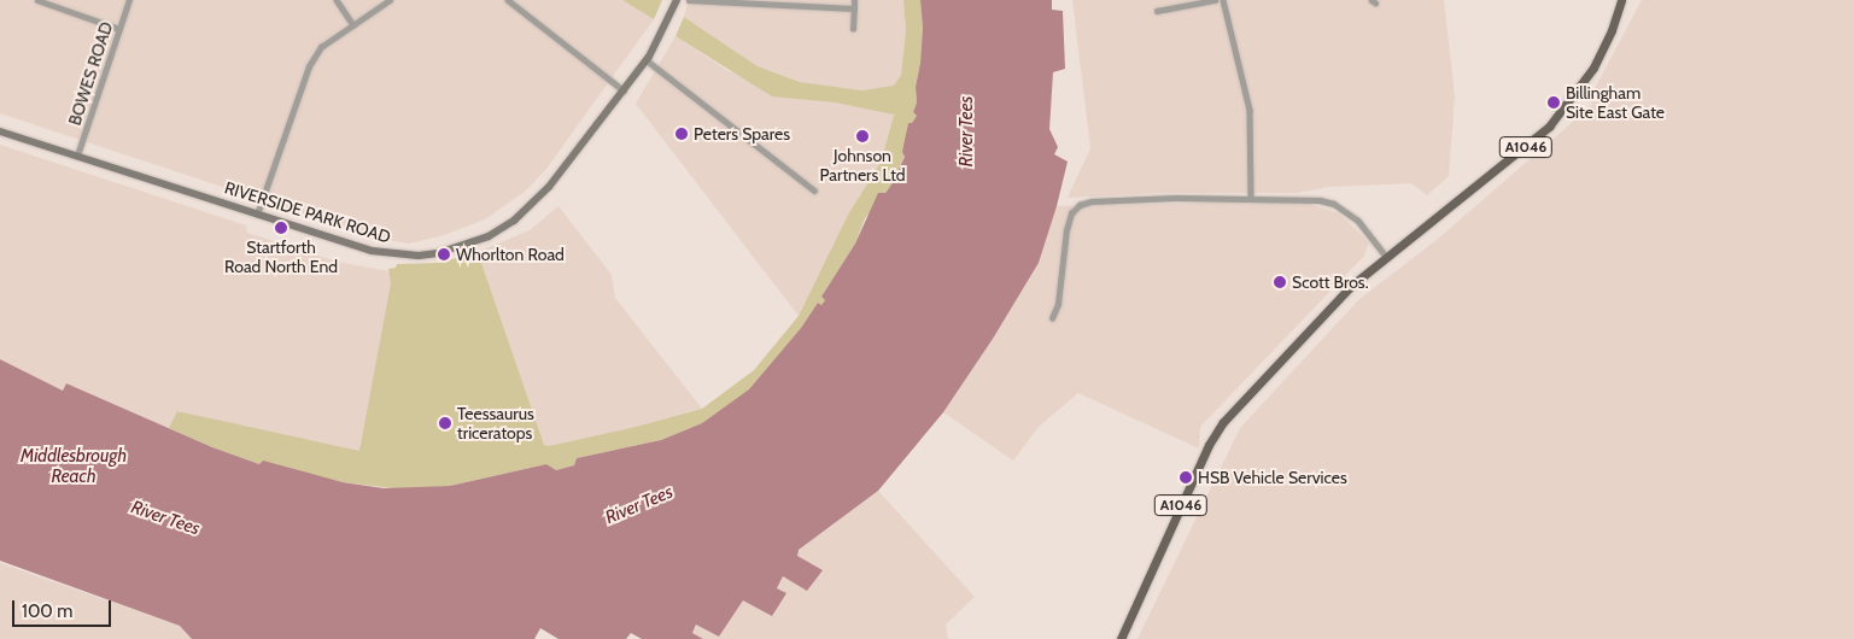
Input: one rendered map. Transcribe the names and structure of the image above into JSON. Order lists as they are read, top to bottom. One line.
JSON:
{"streets":{"main road":["A1046"],"street":["BOWES ROAD","RIVERSIDE PARK ROAD"]},"crossings":[["BOWES ROAD","RIVERSIDE PARK ROAD"]],"water":["River Tees","Middlesbrough Reach"],"places":["Billingham Site East Gate","Peters Spares","Johnson Partners Ltd","Startforth Road North End","Whorlton Road","Scott Bros.","Teessaurus triceratops","HSB Vehicle Services"],"scale_bar":"100 m"}
